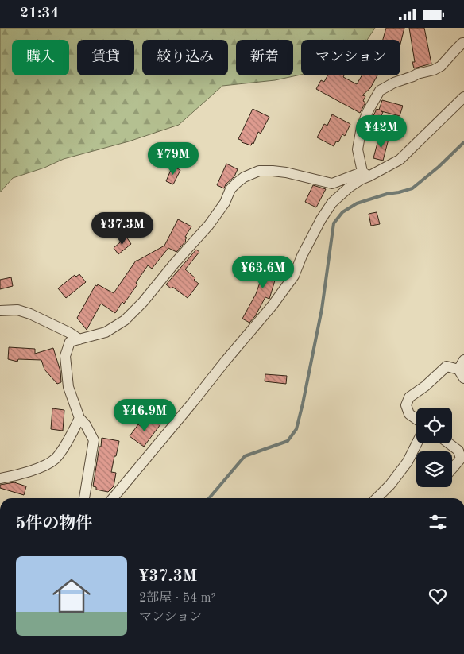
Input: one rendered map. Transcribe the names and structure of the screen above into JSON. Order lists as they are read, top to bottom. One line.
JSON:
{"page":{"status":"21:34","chip":["購入","賃貸","絞り込み","新着","マンション"],"price":["¥42M","¥79M","¥37.3M","¥63.6M","¥46.9M"],"heading":"5件の物件","list":[{"name":"¥37.3M","note":"2部屋 · 54 m² · マンション"}]}}
